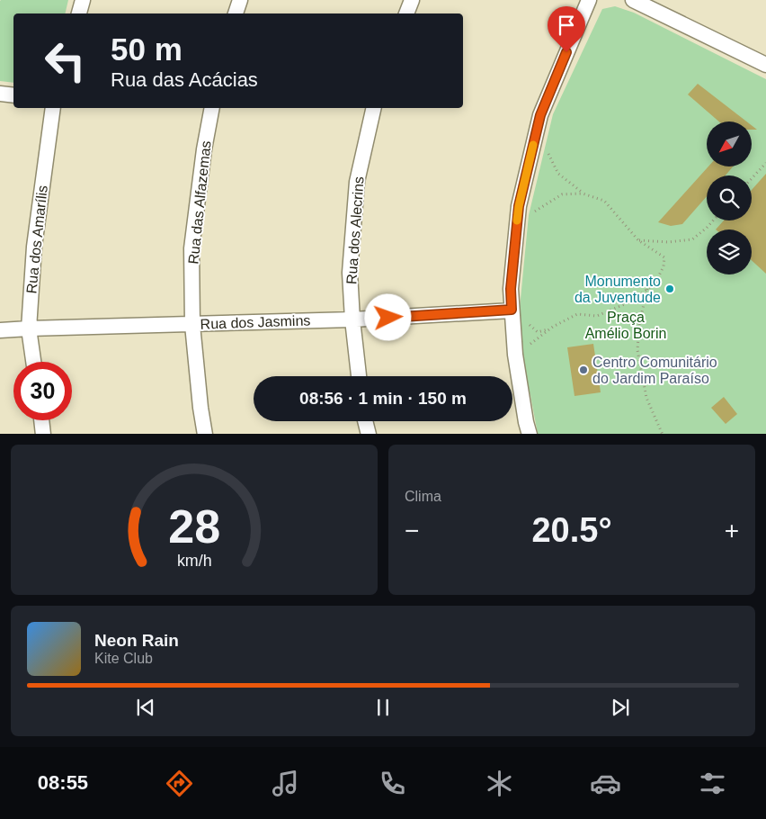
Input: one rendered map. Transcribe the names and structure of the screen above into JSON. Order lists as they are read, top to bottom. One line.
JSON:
{"streets":{"street":["Rua das Alfazemas","Rua dos Alecrins","Rua dos Amarílis","Rua dos Jasmins"]},"crossings":[["Rua das Alfazemas","Rua dos Jasmins"],["Rua dos Alecrins","Rua dos Jasmins"],["Rua dos Amarílis","Rua dos Jasmins"]],"parks":["Praça Amélio Borin"],"places":["Monumento da Juventude","Centro Comunitário do Jardim Paraíso"],"north":"bottom left","page":{"turn":["50 m","Rua das Acácias"],"limit":"30","trip":"08:56 · 1 min · 150 m","tile":"Clima","heat":["−","20.5°","+"],"song":["Neon Rain","Kite Club"],"tabs":"08:55","gauge":["28","km/h"]}}
